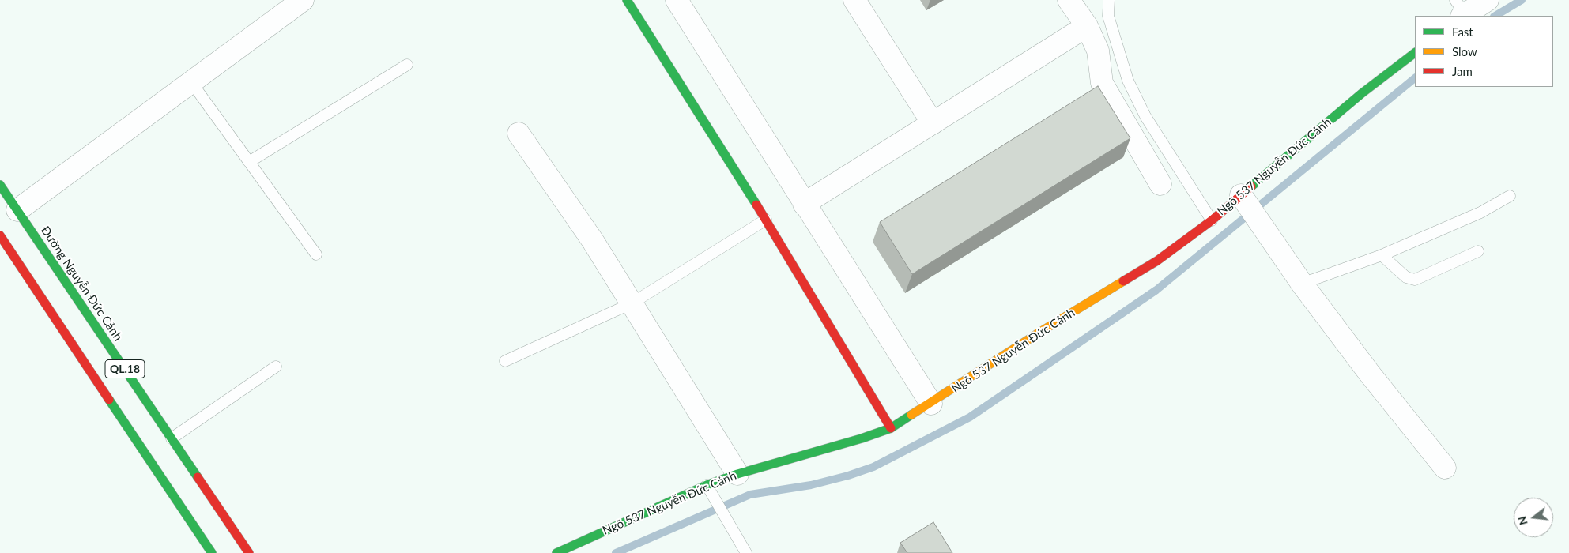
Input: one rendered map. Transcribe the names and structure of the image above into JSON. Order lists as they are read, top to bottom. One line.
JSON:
{"streets":{"main road":["Ngõ 537 Nguyễn Đức Cảnh","Đường Nguyễn Đức Cảnh","QL.18"]},"legend":["Fast","Slow","Jam"],"north":"left"}
